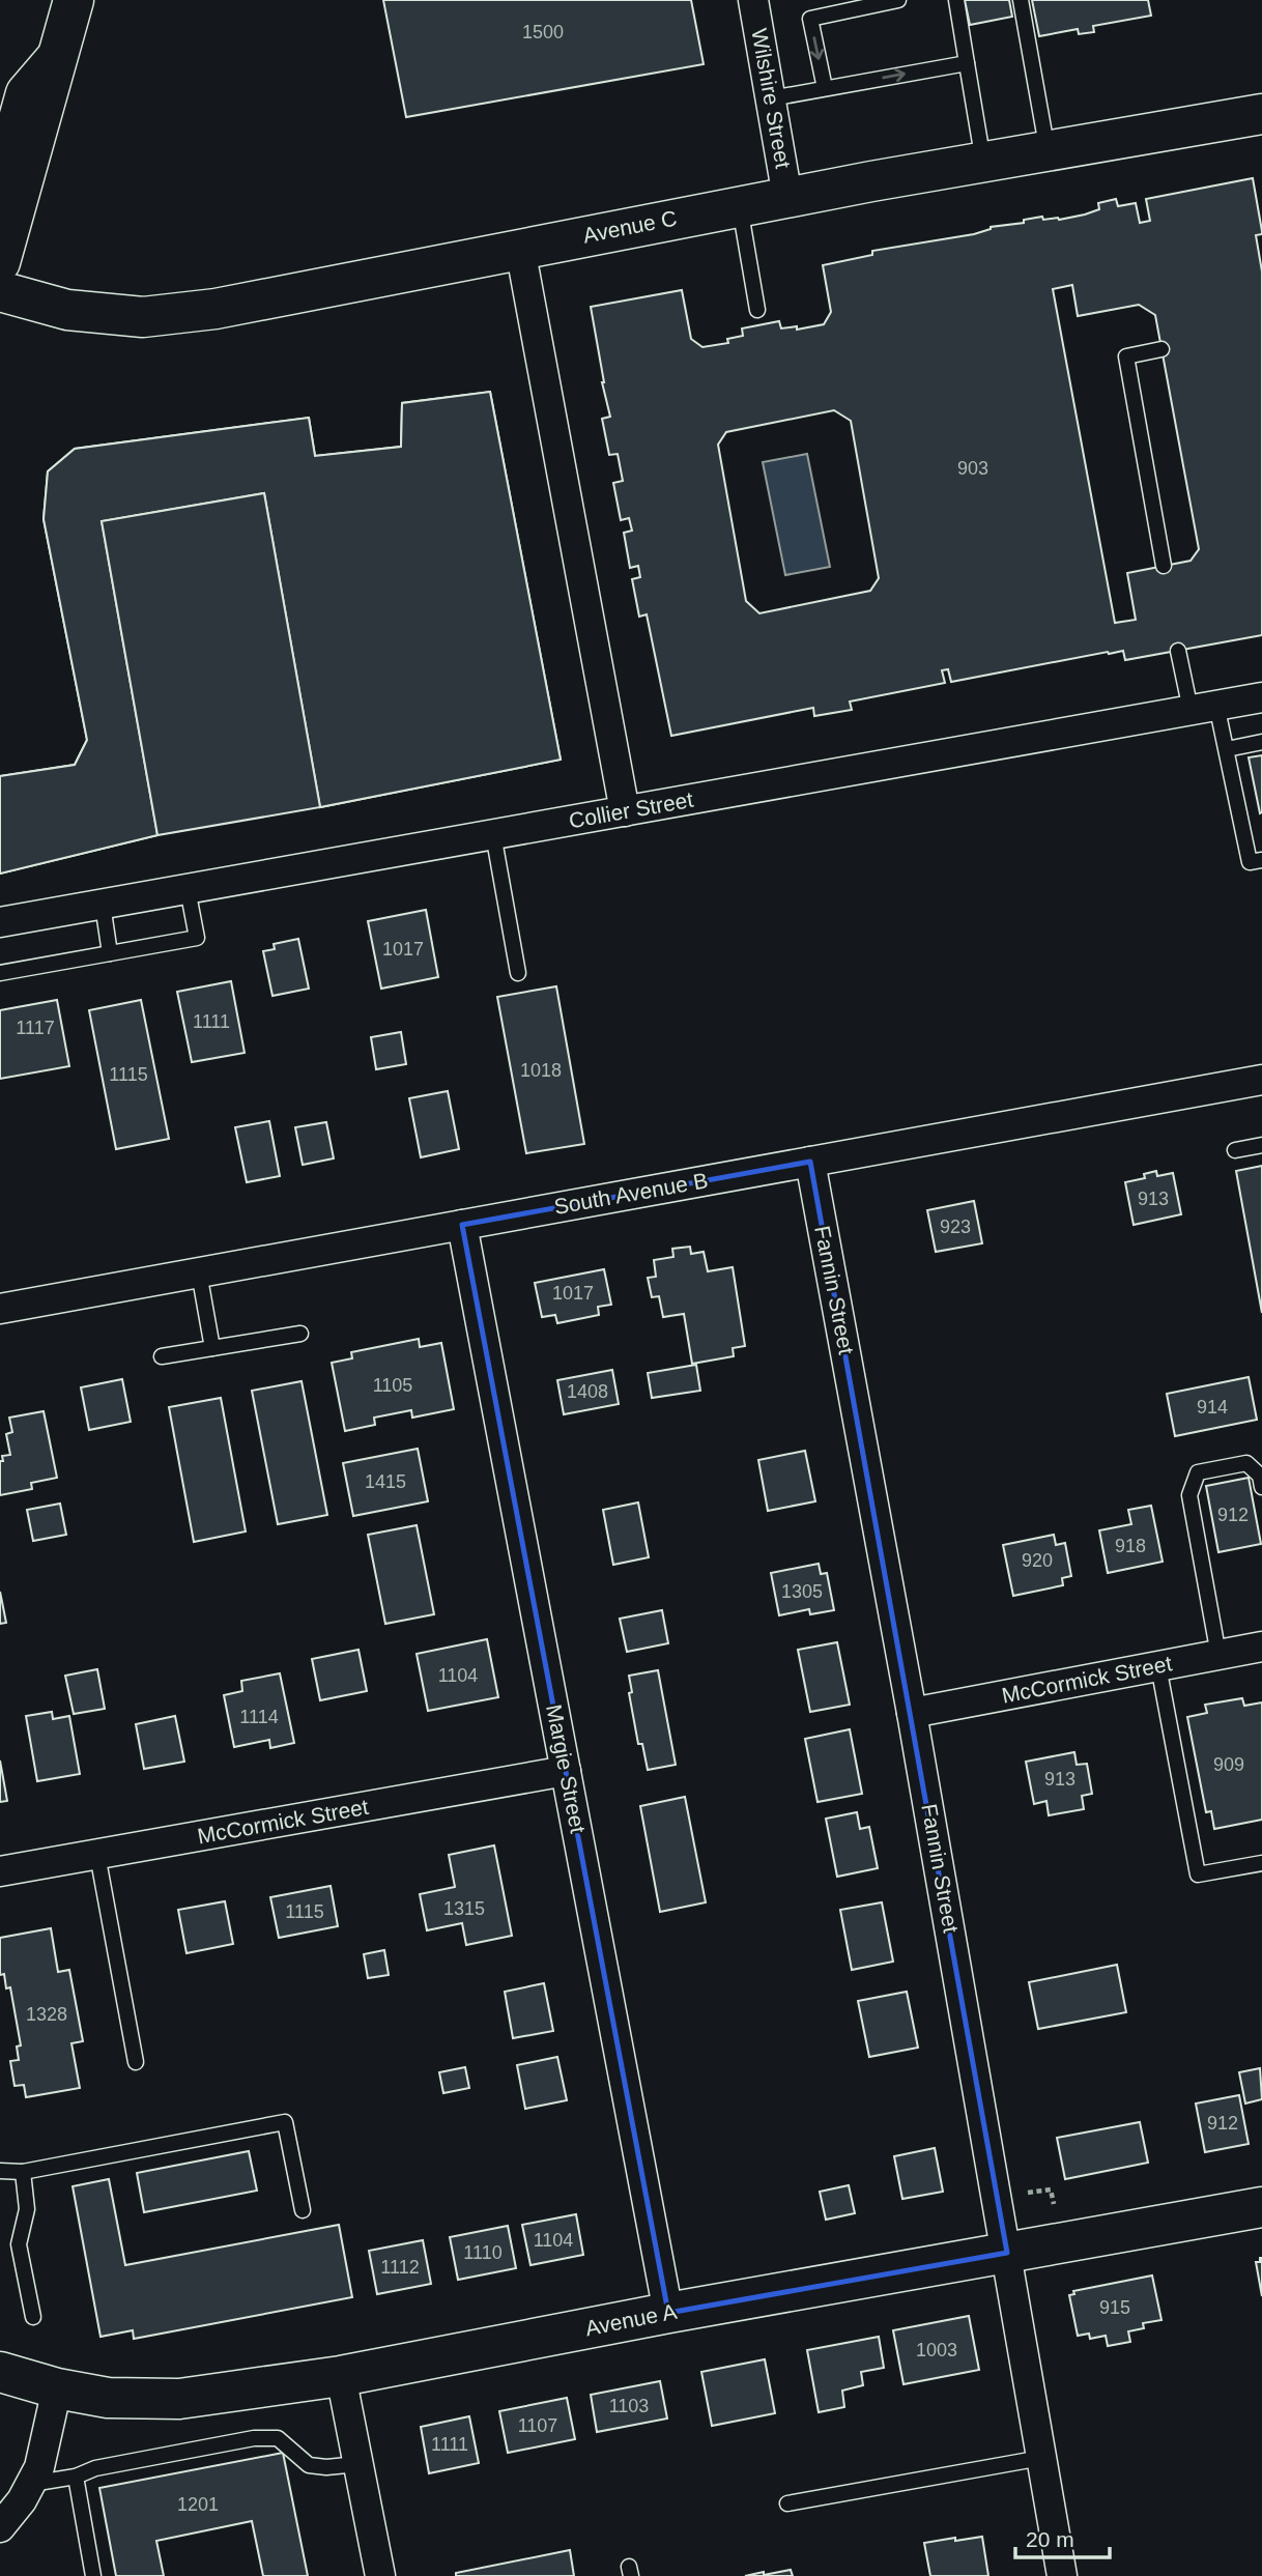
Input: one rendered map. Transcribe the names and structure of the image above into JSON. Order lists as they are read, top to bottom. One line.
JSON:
{"streets":{"main road":["Avenue C","Avenue A"],"street":["Wilshire Street","Collier Street","South Avenue B","Fannin Street","McCormick Street","Margie Street"]},"crossings":[["Wilshire Street","Avenue C"],["South Avenue B","Fannin Street"],["South Avenue B","Margie Street"],["Fannin Street","McCormick Street"],["Fannin Street","Avenue A"],["McCormick Street","Margie Street"],["Margie Street","Avenue A"]],"house_numbers":["1500","903","1017","1111","1117","1018","1115","913","923","1017","1105","1408","914","1415","912","918","920","1305","1104","1114","909","913","1315","1115","1328","912","1104","1110","1112","915","1003","1103","1107","1111","1201"],"scale_bar":"20 m"}
